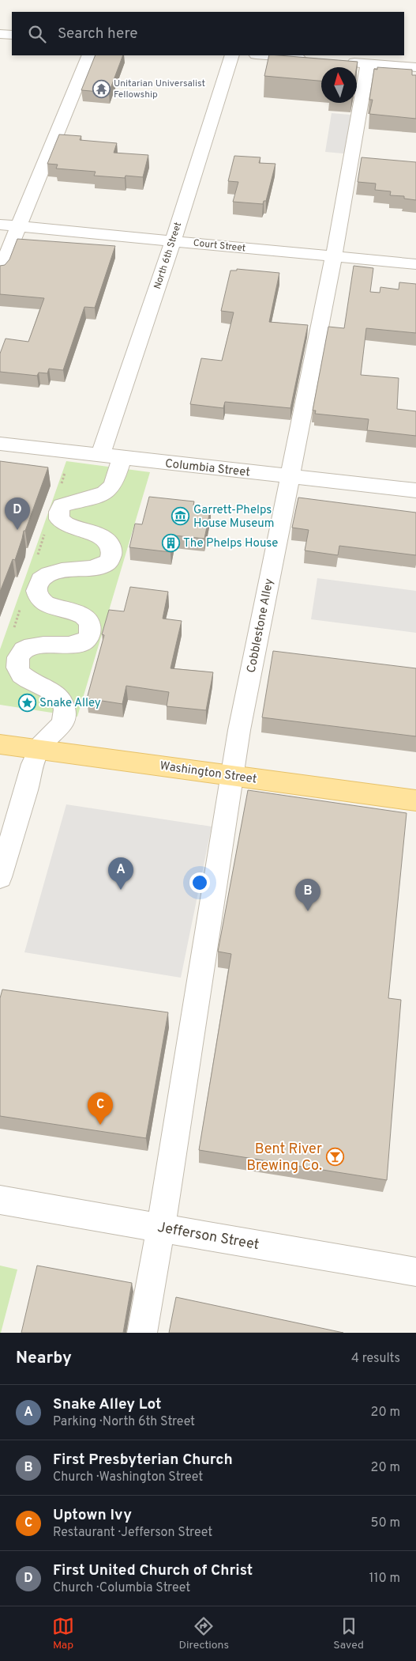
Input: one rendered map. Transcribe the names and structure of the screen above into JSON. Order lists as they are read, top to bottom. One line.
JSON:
{"streets":{"main road":["Washington Street"],"street":["Court Street","North 6th Street","Columbia Street","Cobblestone Alley","Jefferson Street"]},"crossings":[["Court Street","North 6th Street"],["Court Street","Cobblestone Alley"],["North 6th Street","Columbia Street"],["Columbia Street","Cobblestone Alley"],["Cobblestone Alley","Washington Street"],["Cobblestone Alley","Jefferson Street"]],"places":{"temple":["Unitarian Universalist Fellowship"],"museum":["Garrett-Phelps House Museum"],"building":["The Phelps House"],"place":["Snake Alley"],"bar":["Bent River Brewing Co."]},"north":"top","page":{"search":"Search here","pins":["D","A","B","C"],"heading":["Nearby","4 results"],"list":[{"mark":"A","name":"Snake Alley Lot","note":"Parking · North 6th Street","value":"20 m"},{"mark":"B","name":"First Presbyterian Church","note":"Church · Washington Street","value":"20 m"},{"mark":"C","name":"Uptown Ivy","note":"Restaurant · Jefferson Street","value":"50 m"},{"mark":"D","name":"First United Church of Christ","note":"Church · Columbia Street","value":"110 m"}],"nav":["Map","Directions","Saved"]}}
